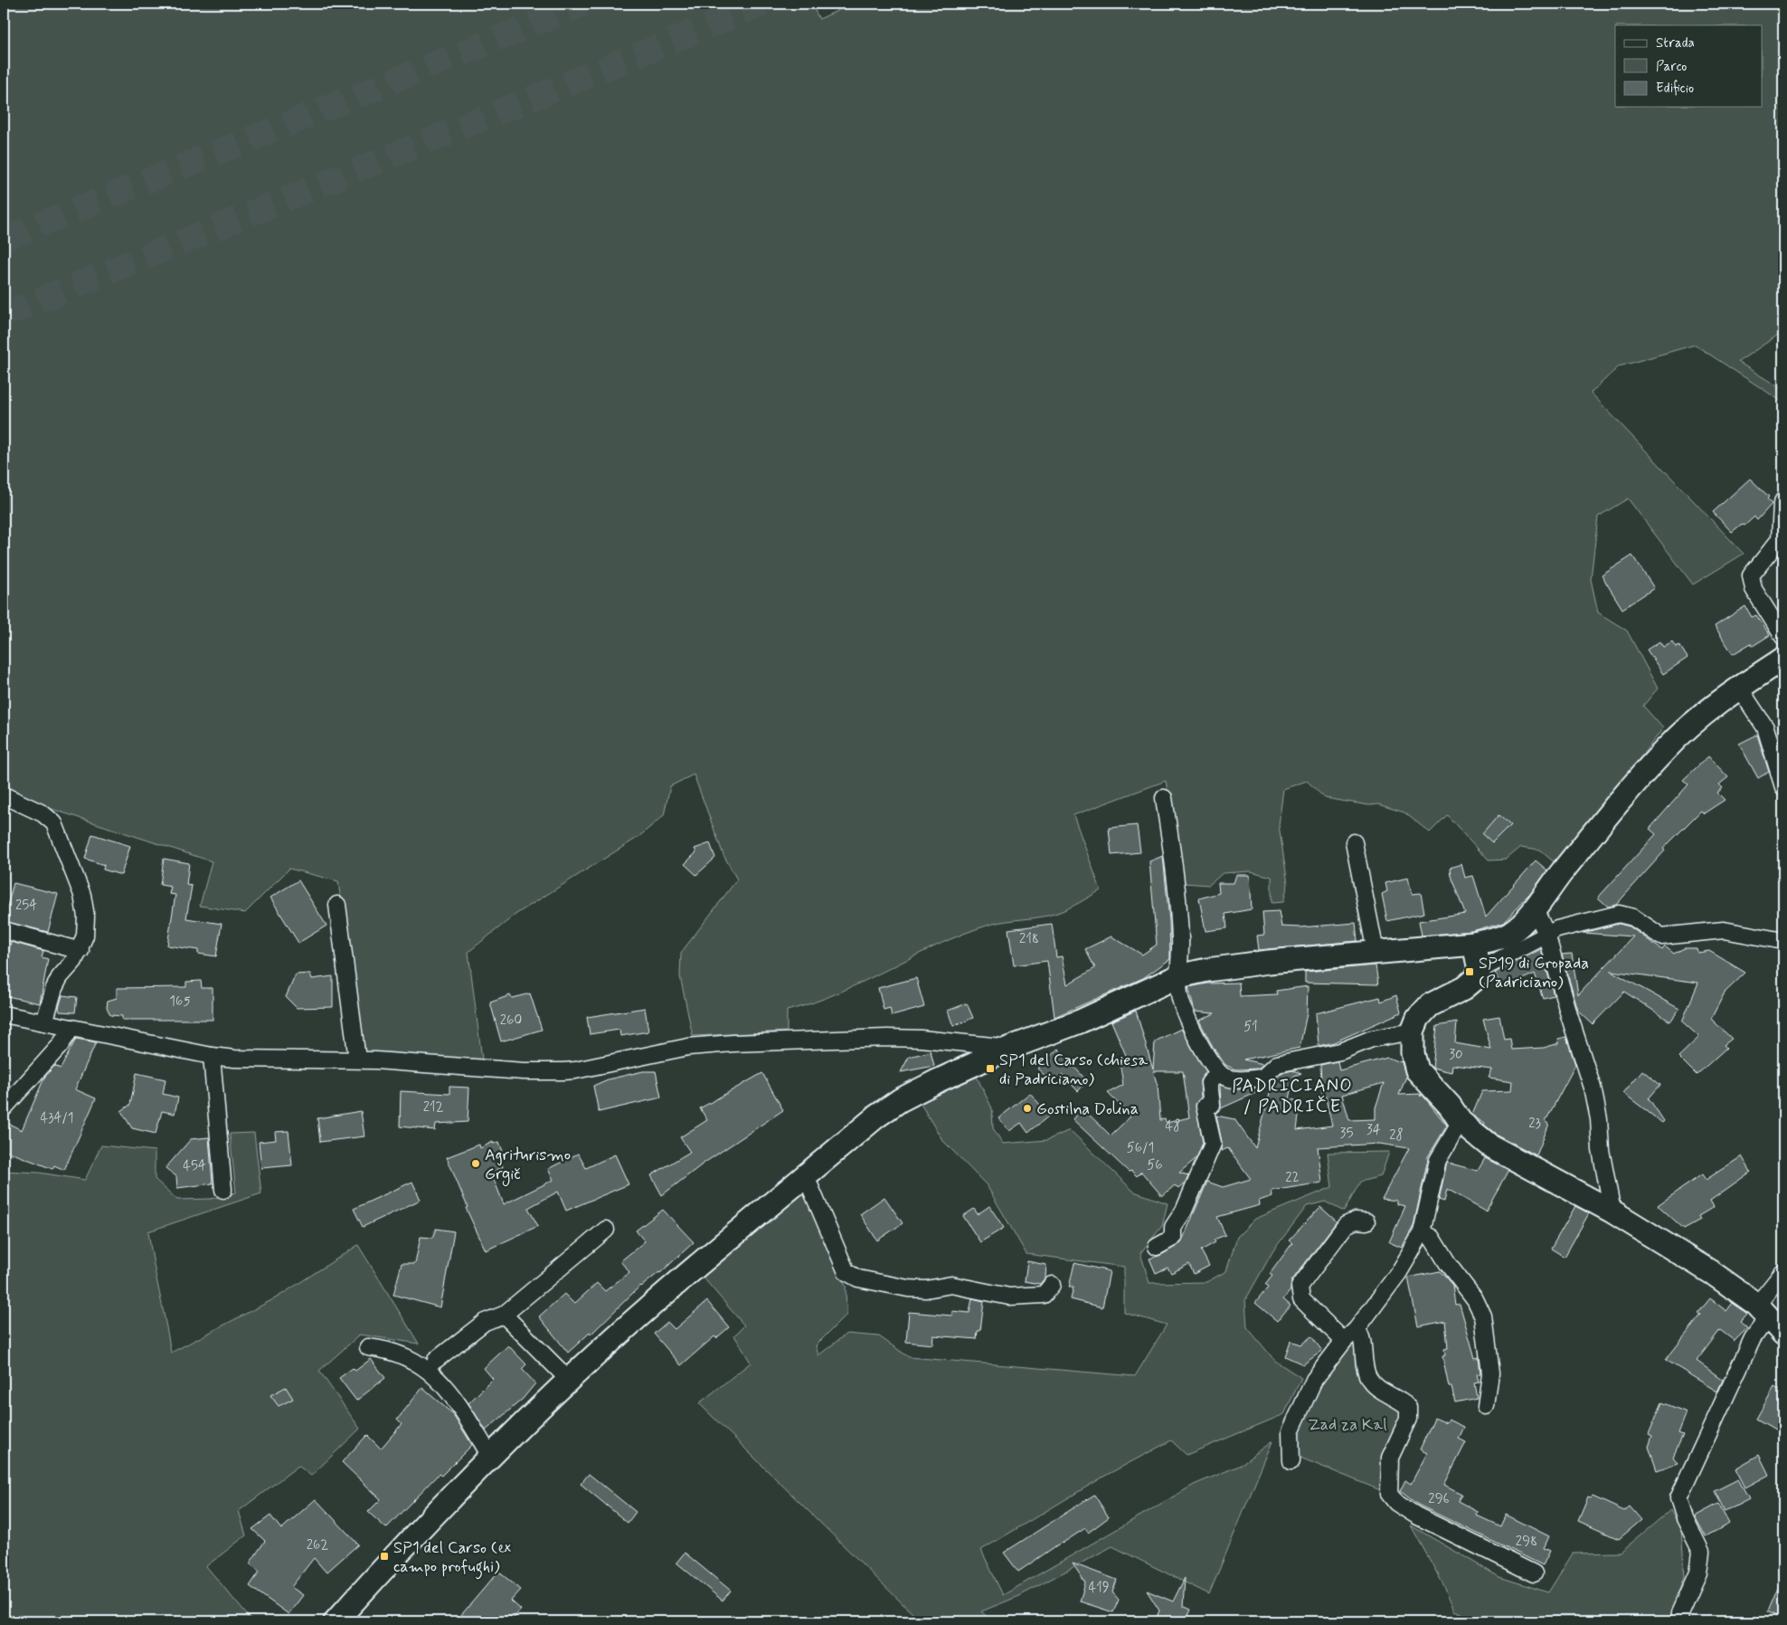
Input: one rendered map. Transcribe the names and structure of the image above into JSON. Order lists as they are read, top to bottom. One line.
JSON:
{"districts":["PADRICIANO / PADRIČE"],"parks":["Zad za Kal"],"places":{"transit":["SP19 di Gropada (Padriciano)","SP1 del Carso (chiesa di Padriciano)","SP1 del Carso (ex campo profughi)"],"other":["Gostilna Dolina","Agriturismo Grgič"]},"house_numbers":["254","218","165","260","51","30","212","434/1","23","48","34","35","28","56/1","56","454","22","296","298","262","419"],"legend":["Strada","Parco","Edificio"]}
